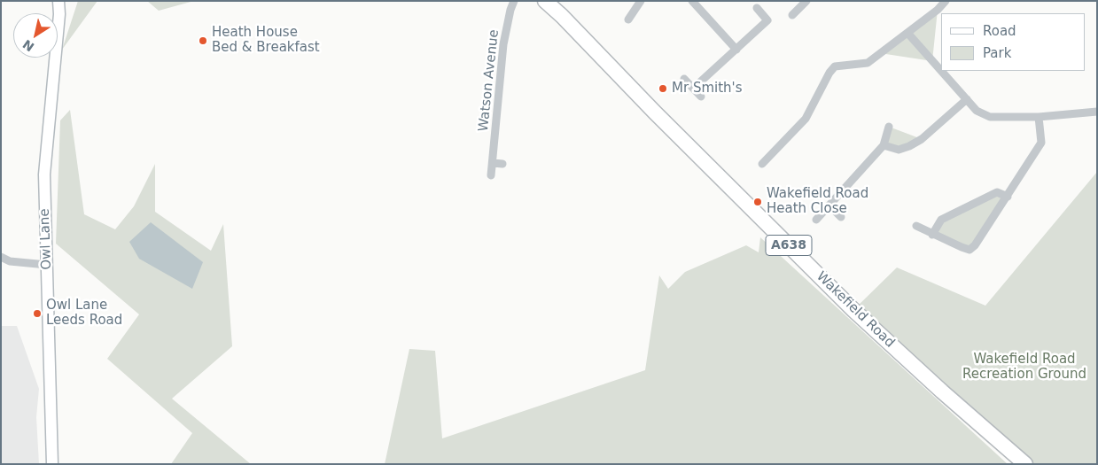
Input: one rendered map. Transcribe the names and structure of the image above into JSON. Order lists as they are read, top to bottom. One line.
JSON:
{"streets":{"highway":["A638","Wakefield Road"],"main road":["Owl Lane"],"street":["Watson Avenue"]},"parks":["Wakefield Road Recreation Ground"],"places":["Heath House Bed & Breakfast","Mr Smith's","Wakefield Road Heath Close","Owl Lane Leeds Road"],"legend":["Road","Park"],"north":"bottom left"}
